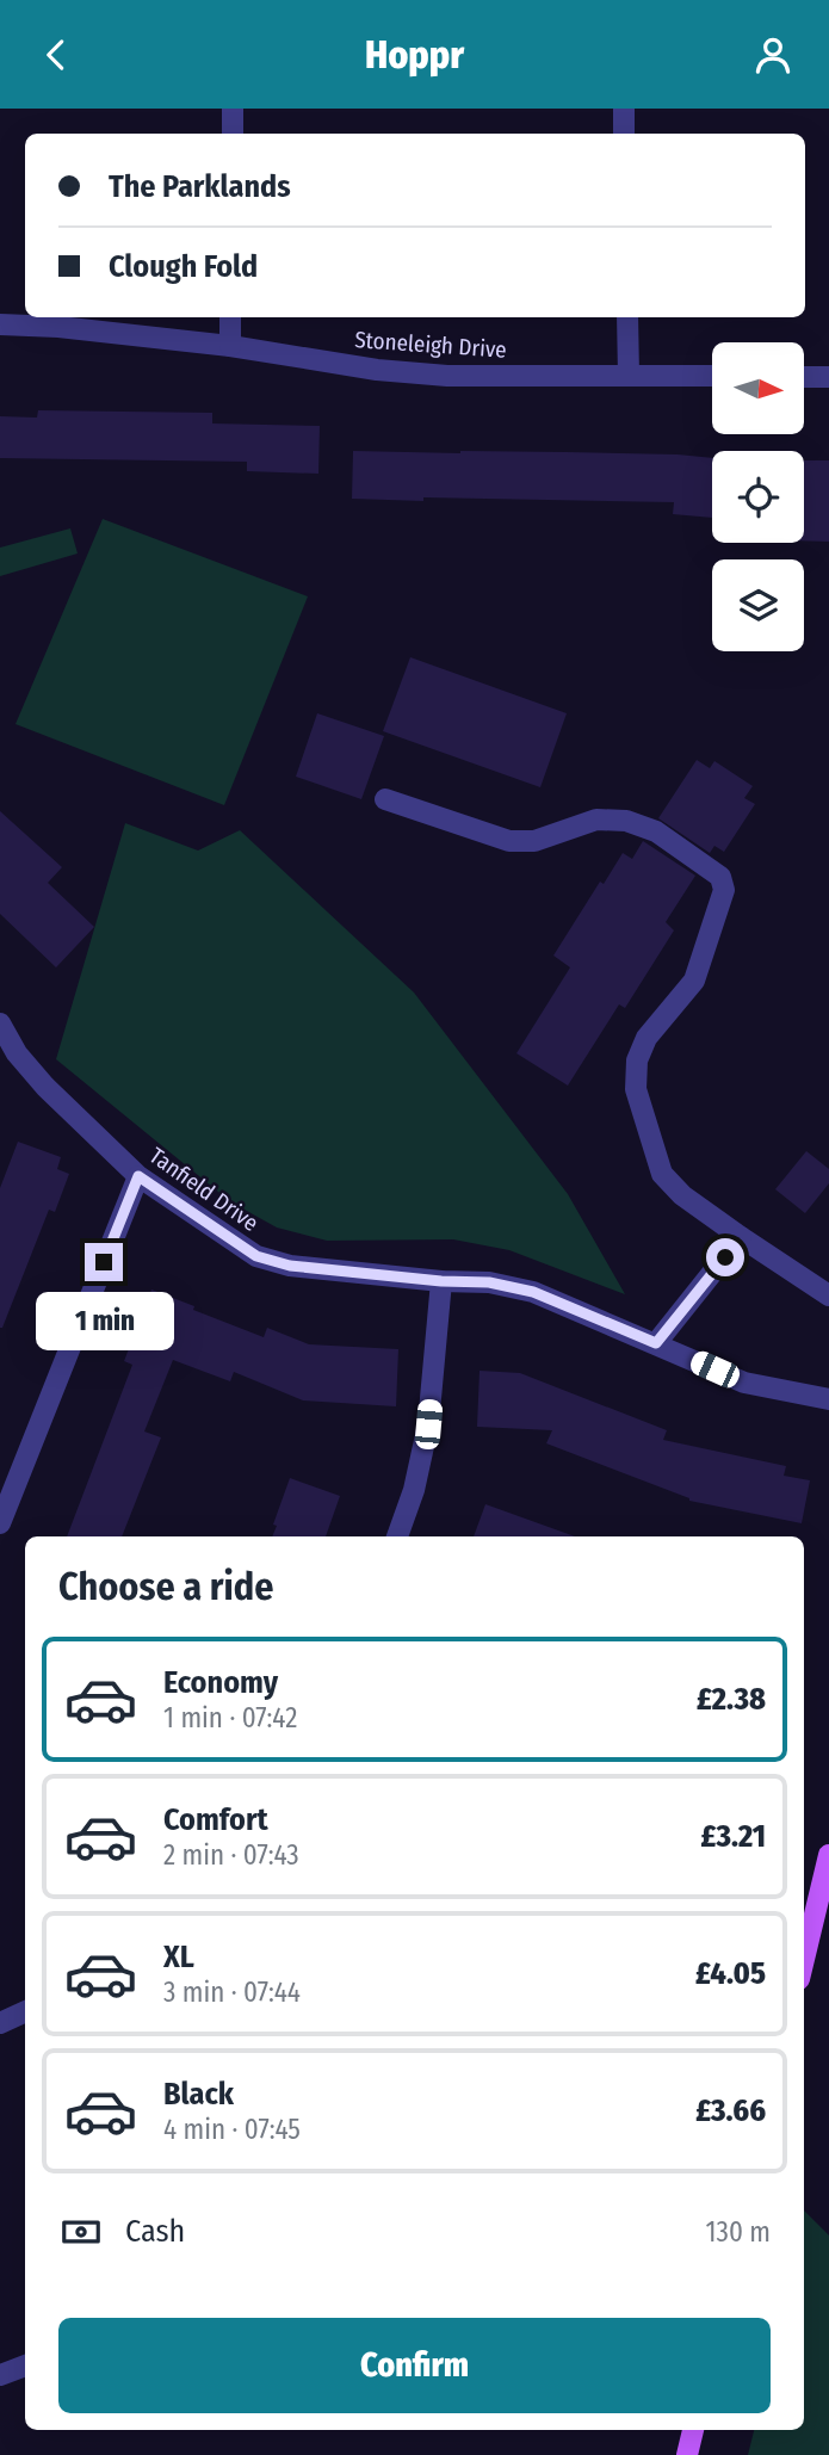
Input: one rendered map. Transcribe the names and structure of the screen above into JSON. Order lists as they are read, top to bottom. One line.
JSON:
{"streets":{"street":["Stoneleigh Drive","Tanfield Drive"]},"north":"right","page":{"header":"Hoppr","banner":["The Parklands","Clough Fold"],"bubble":"1 min","heading":"Choose a ride","list":[{"name":"Economy","note":"1 min · 07:42","value":"£2.38"},{"name":"Comfort","note":"2 min · 07:43","value":"£3.21"},{"name":"XL","note":"3 min · 07:44","value":"£4.05"},{"name":"Black","note":"4 min · 07:45","value":"£3.66"}],"pay":["Cash","130 m"],"buttons":"Confirm"}}
